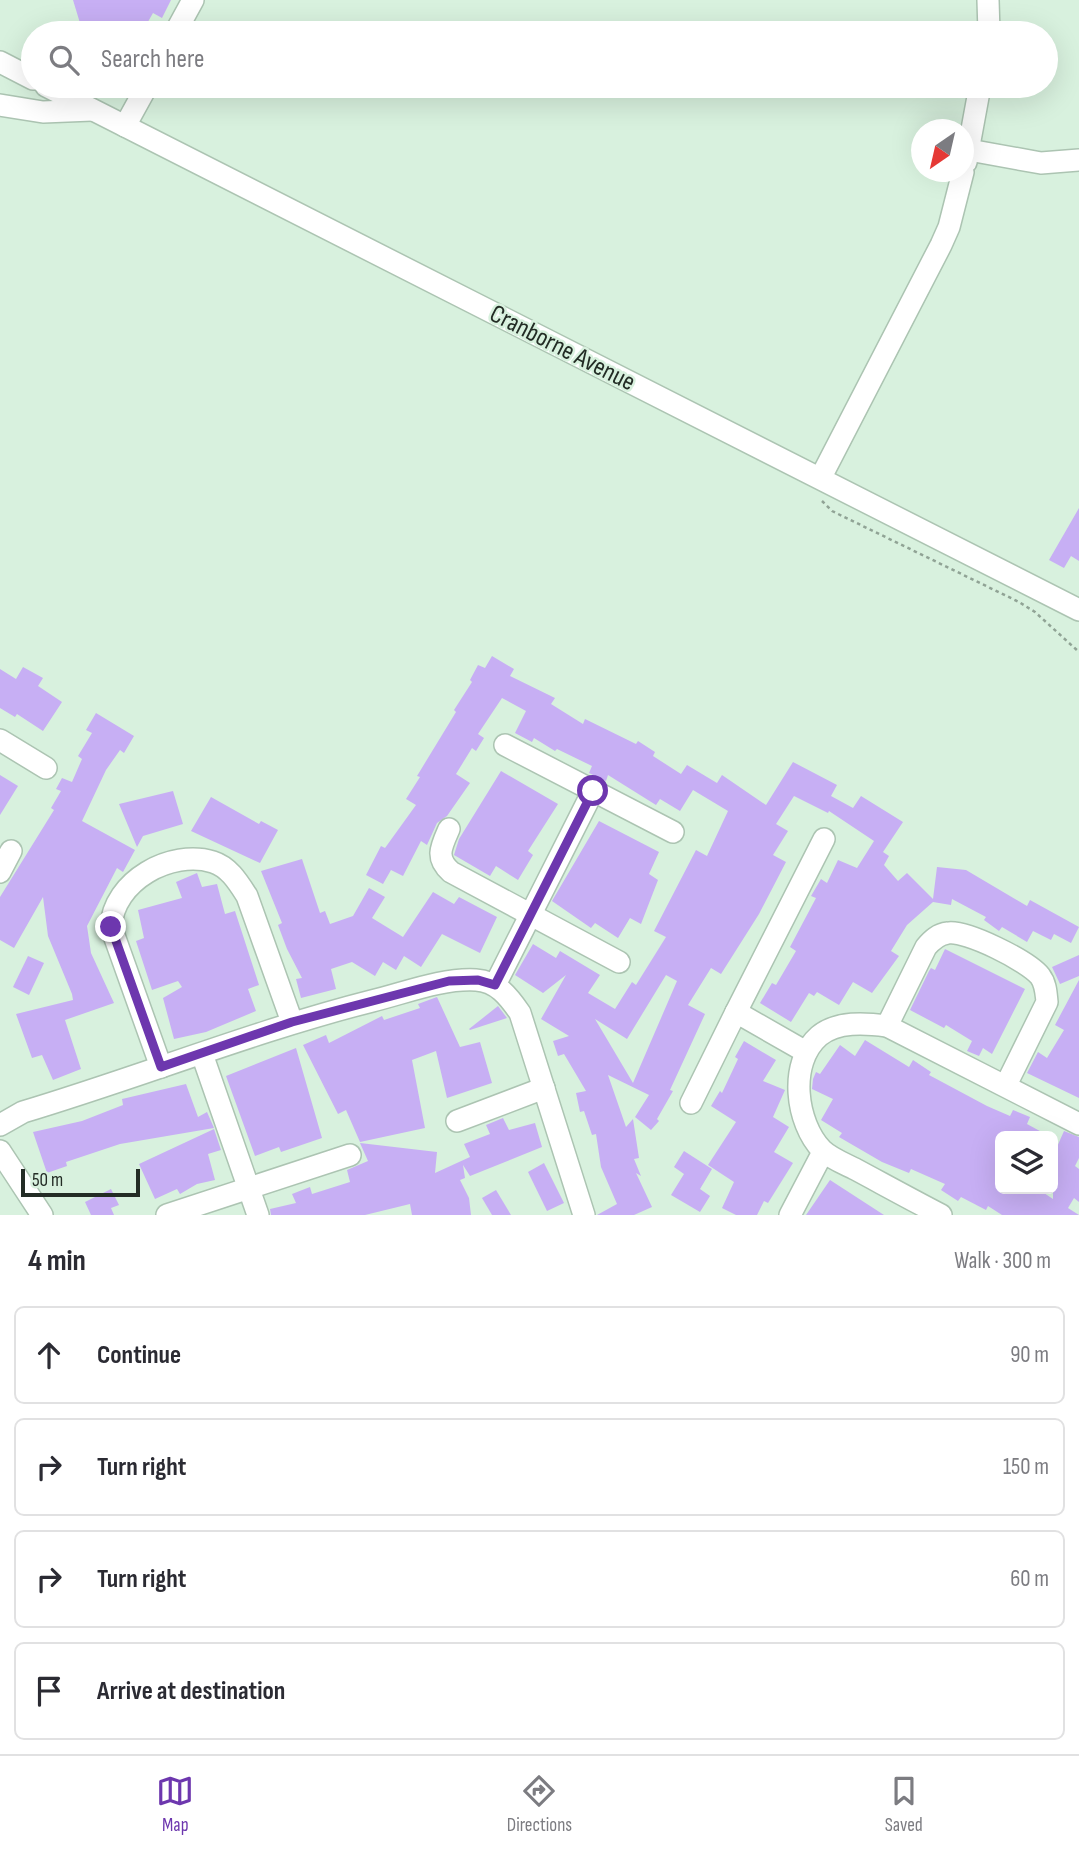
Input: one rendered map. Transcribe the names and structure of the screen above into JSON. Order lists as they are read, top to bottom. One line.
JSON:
{"streets":{"street":["Cranborne Avenue"]},"scale_bar":"50 m","north":"bottom left","page":{"search":"Search here","scale":"50 m","heading":["4 min","Walk · 300 m"],"list":[["Continue","90 m"],["Turn right","150 m"],["Turn right","60 m"],"Arrive at destination"],"nav":["Map","Directions","Saved"]}}
